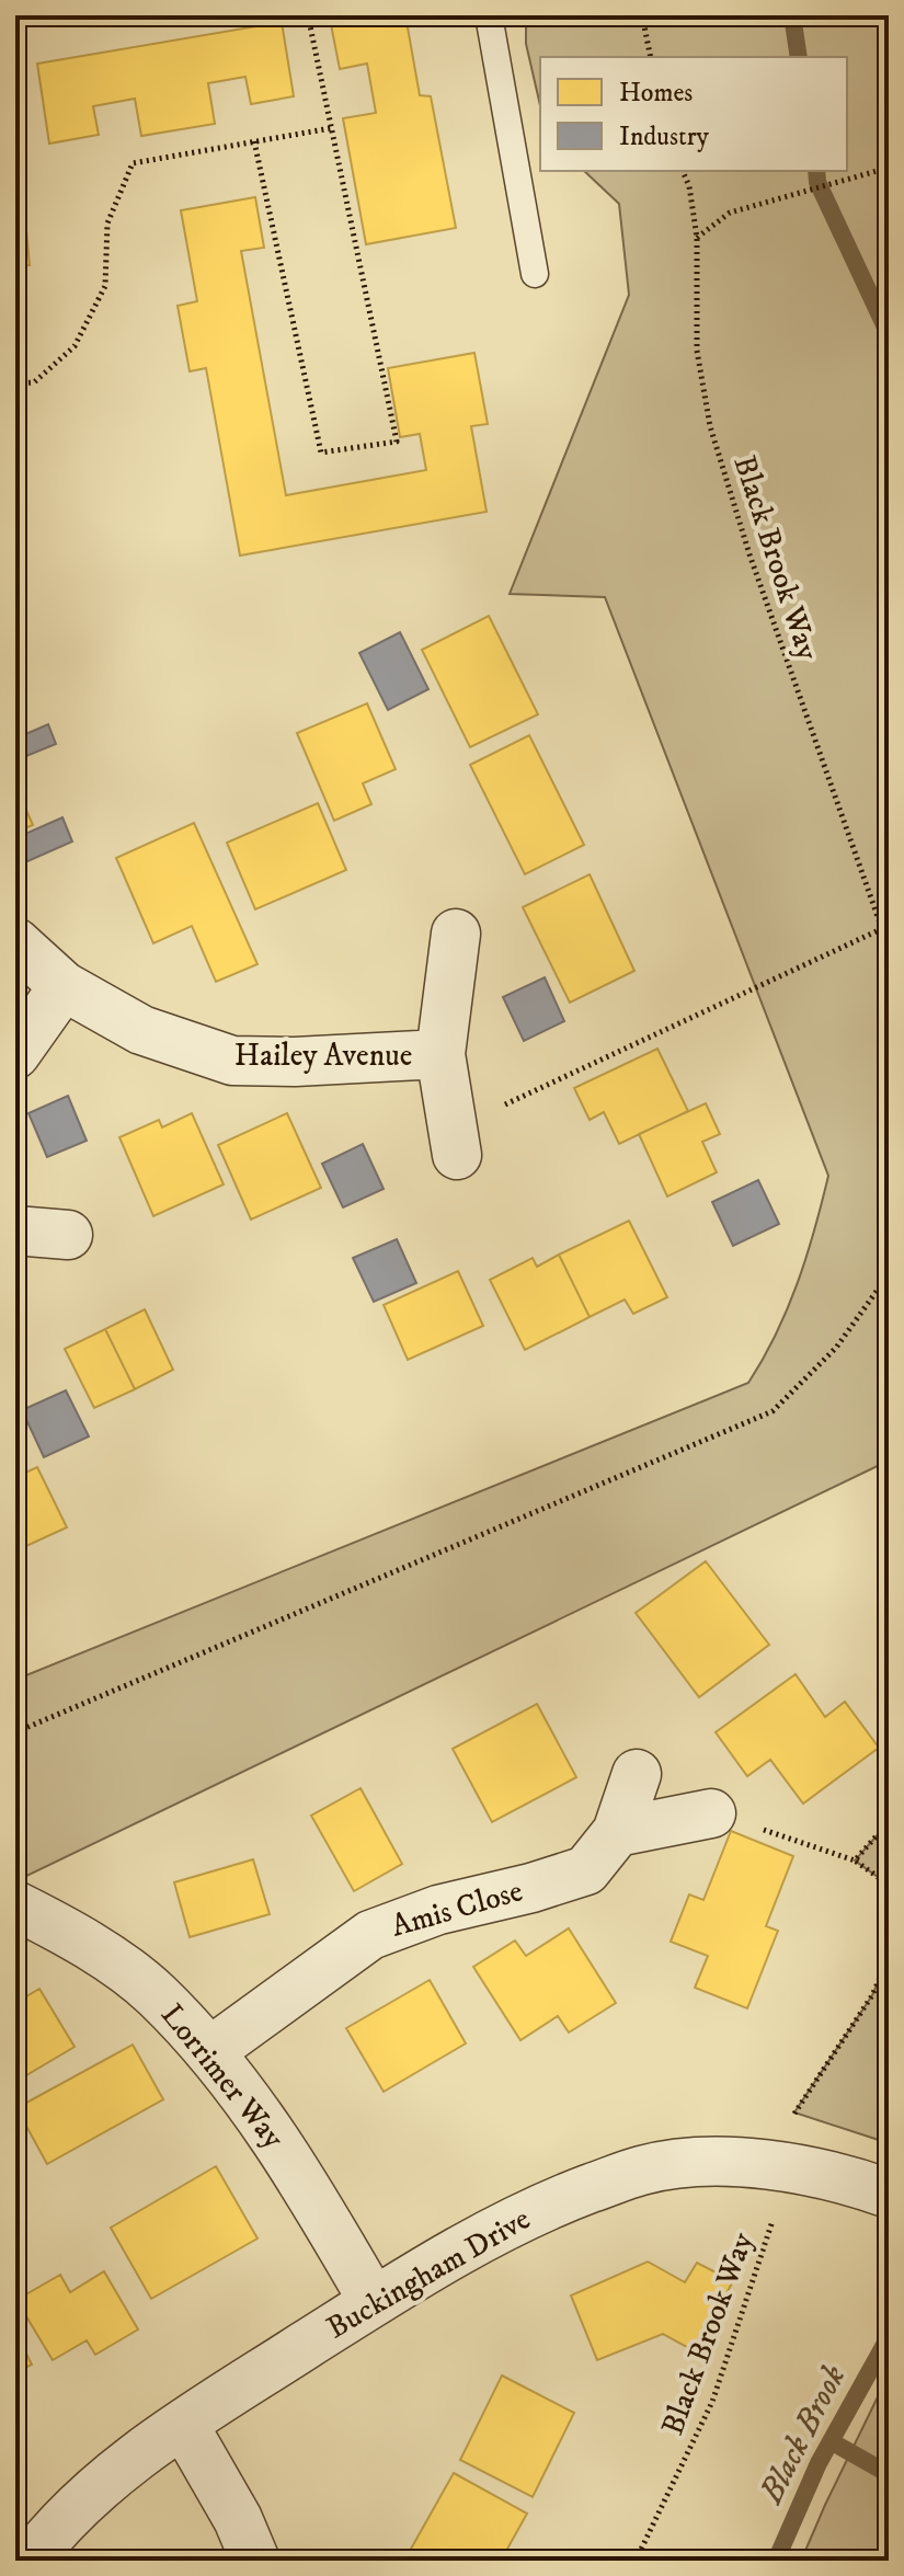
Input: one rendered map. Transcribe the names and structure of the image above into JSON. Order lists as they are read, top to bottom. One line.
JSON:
{"streets":{"street":["Hailey Avenue","Amis Close","Lorrimer Way","Buckingham Drive"],"path":["Black Brook Way"]},"crossings":[["Black Brook Way","Buckingham Drive"],["Amis Close","Lorrimer Way"],["Lorrimer Way","Buckingham Drive"]],"water":["Black Brook"],"legend":["Homes","Industry"]}
